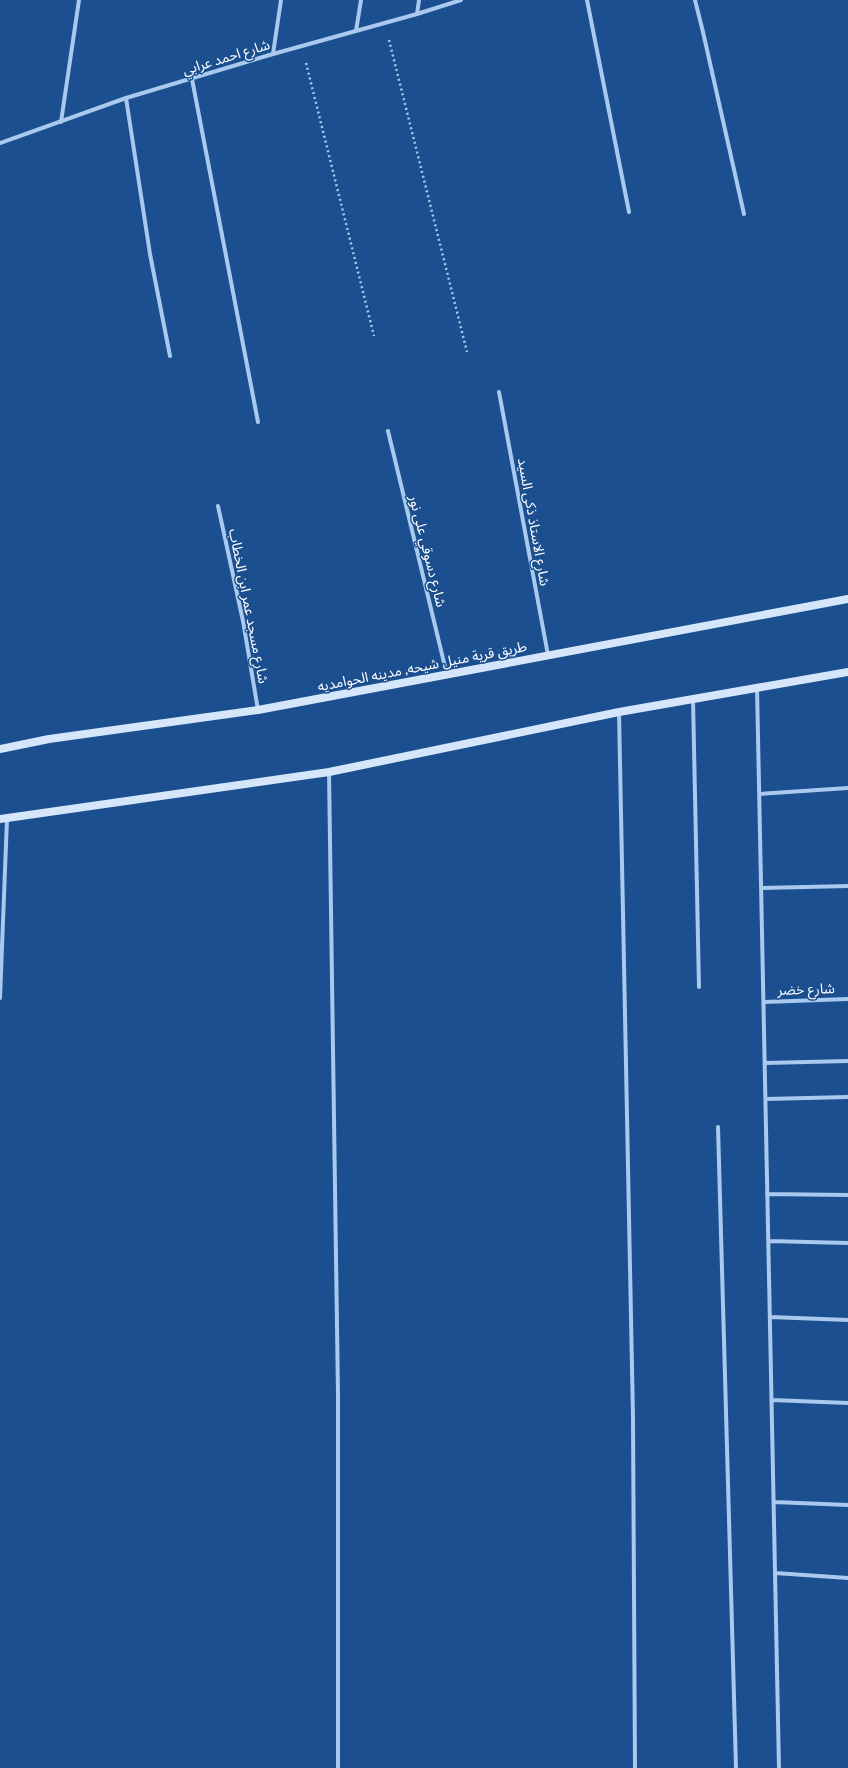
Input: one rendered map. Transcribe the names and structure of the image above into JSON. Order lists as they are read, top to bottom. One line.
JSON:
{"streets":{"main road":["طريق قرية منيل شيحه, مدينه الحوامديه"],"street":["شارع احمد عرابي","شارع الاستاذ ذكى السيد","شارع دسوقي على نور","شارع مسجد عمر ابن الخطاب","شارع خضر"]},"crossings":[["شارع الاستاذ ذكى السيد","طريق قرية منيل شيحه, مدينه الحوامديه"],["شارع دسوقي على نور","طريق قرية منيل شيحه, مدينه الحوامديه"],["شارع مسجد عمر ابن الخطاب","طريق قرية منيل شيحه, مدينه الحوامديه"]]}
